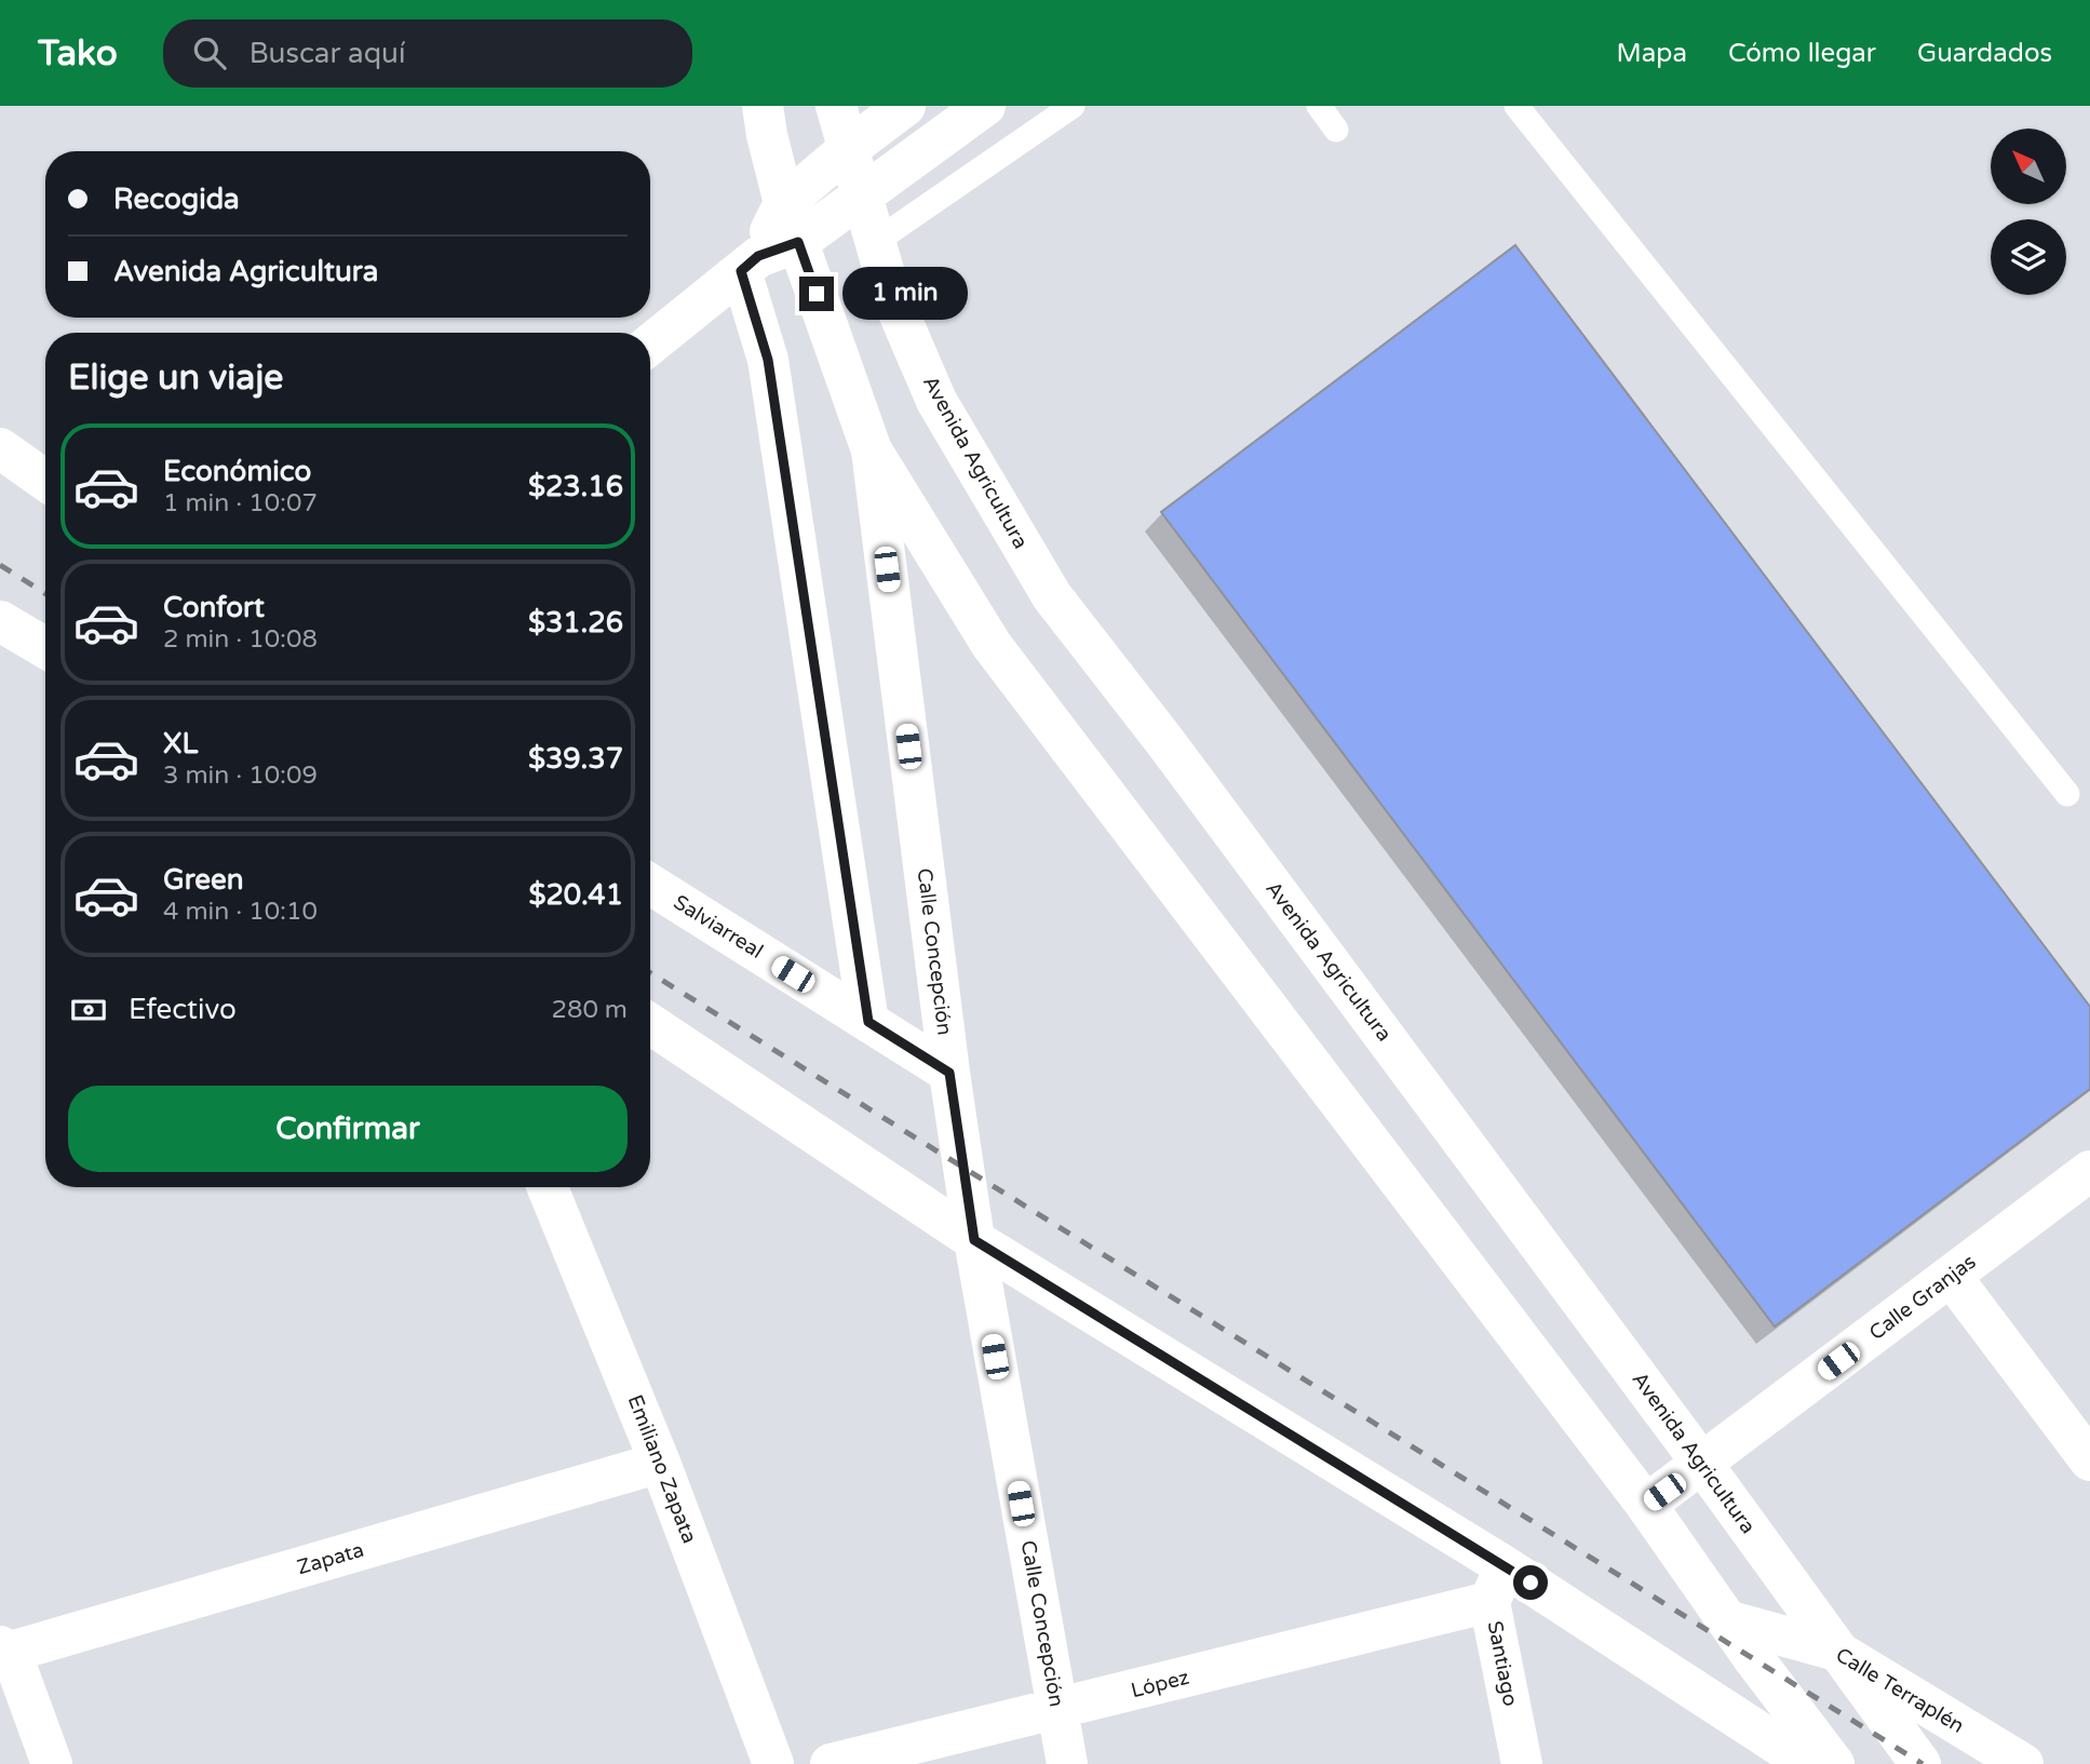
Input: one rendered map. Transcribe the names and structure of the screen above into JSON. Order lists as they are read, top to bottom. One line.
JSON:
{"streets":{"street":["Avenida Agricultura","Salviarreal","Calle Concepción","Calle Granjas","Emiliano Zapata","Zapata","Santiago","López","Calle Terraplén"]},"crossings":[["Avenida Agricultura","Calle Granjas"],["Avenida Agricultura","Calle Terraplén"],["Salviarreal","Calle Concepción"],["Calle Concepción","López"],["Emiliano Zapata","Zapata"],["Santiago","López"]],"north":"top left","page":{"header":"Tako","search":"Buscar aquí","nav":["Mapa","Cómo llegar","Guardados"],"banner":["Recogida","Avenida Agricultura"],"bubble":"1 min","heading":"Elige un viaje","list":[{"name":"Económico","note":"1 min · 10:07","value":"$23.16"},{"name":"Confort","note":"2 min · 10:08","value":"$31.26"},{"name":"XL","note":"3 min · 10:09","value":"$39.37"},{"name":"Green","note":"4 min · 10:10","value":"$20.41"}],"pay":["Efectivo","280 m"],"buttons":"Confirmar"}}
